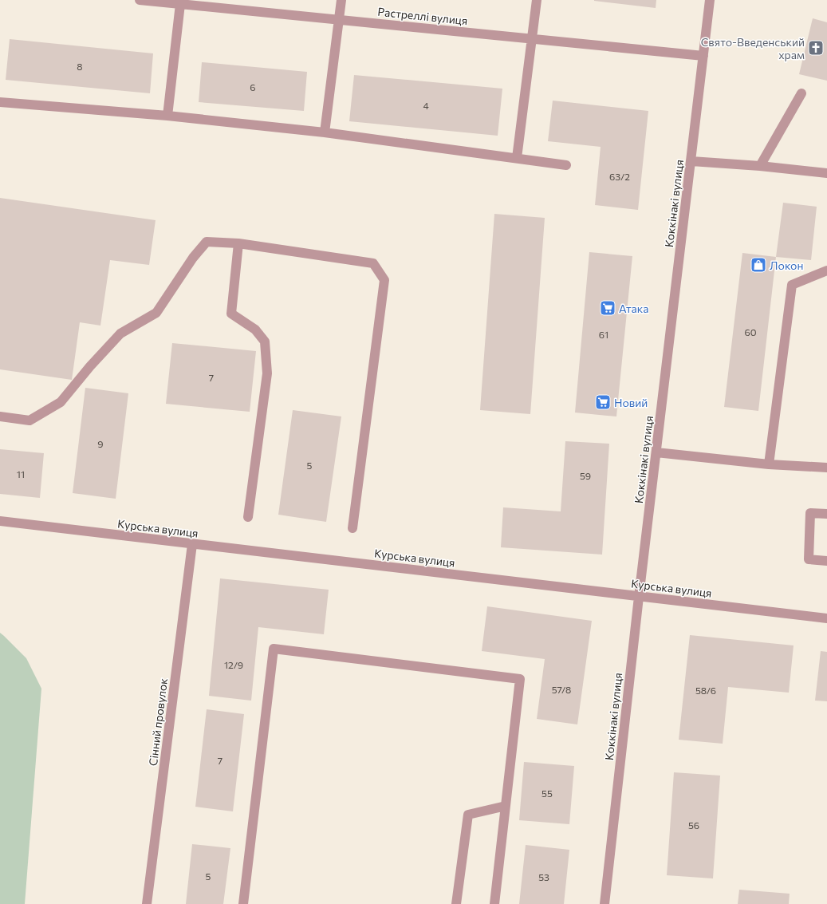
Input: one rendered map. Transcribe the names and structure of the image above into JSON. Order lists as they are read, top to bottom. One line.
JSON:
{"streets":{"street":["Растреллі вулиця","Коккінакі вулиця","Курська вулиця","Сінний провулок"]},"crossings":[["Растреллі вулиця","Коккінакі вулиця"],["Коккінакі вулиця","Курська вулиця"],["Курська вулиця","Сінний провулок"]],"places":{"church":["Свято-Введенський храм"],"shop":["Локон"],"supermarket":["Атака","Новий"]},"house_numbers":["8","6","4","63/2","60","61","7","9","5","11","59","12/9","57/8","58/6","7","55","56","5","53"]}
